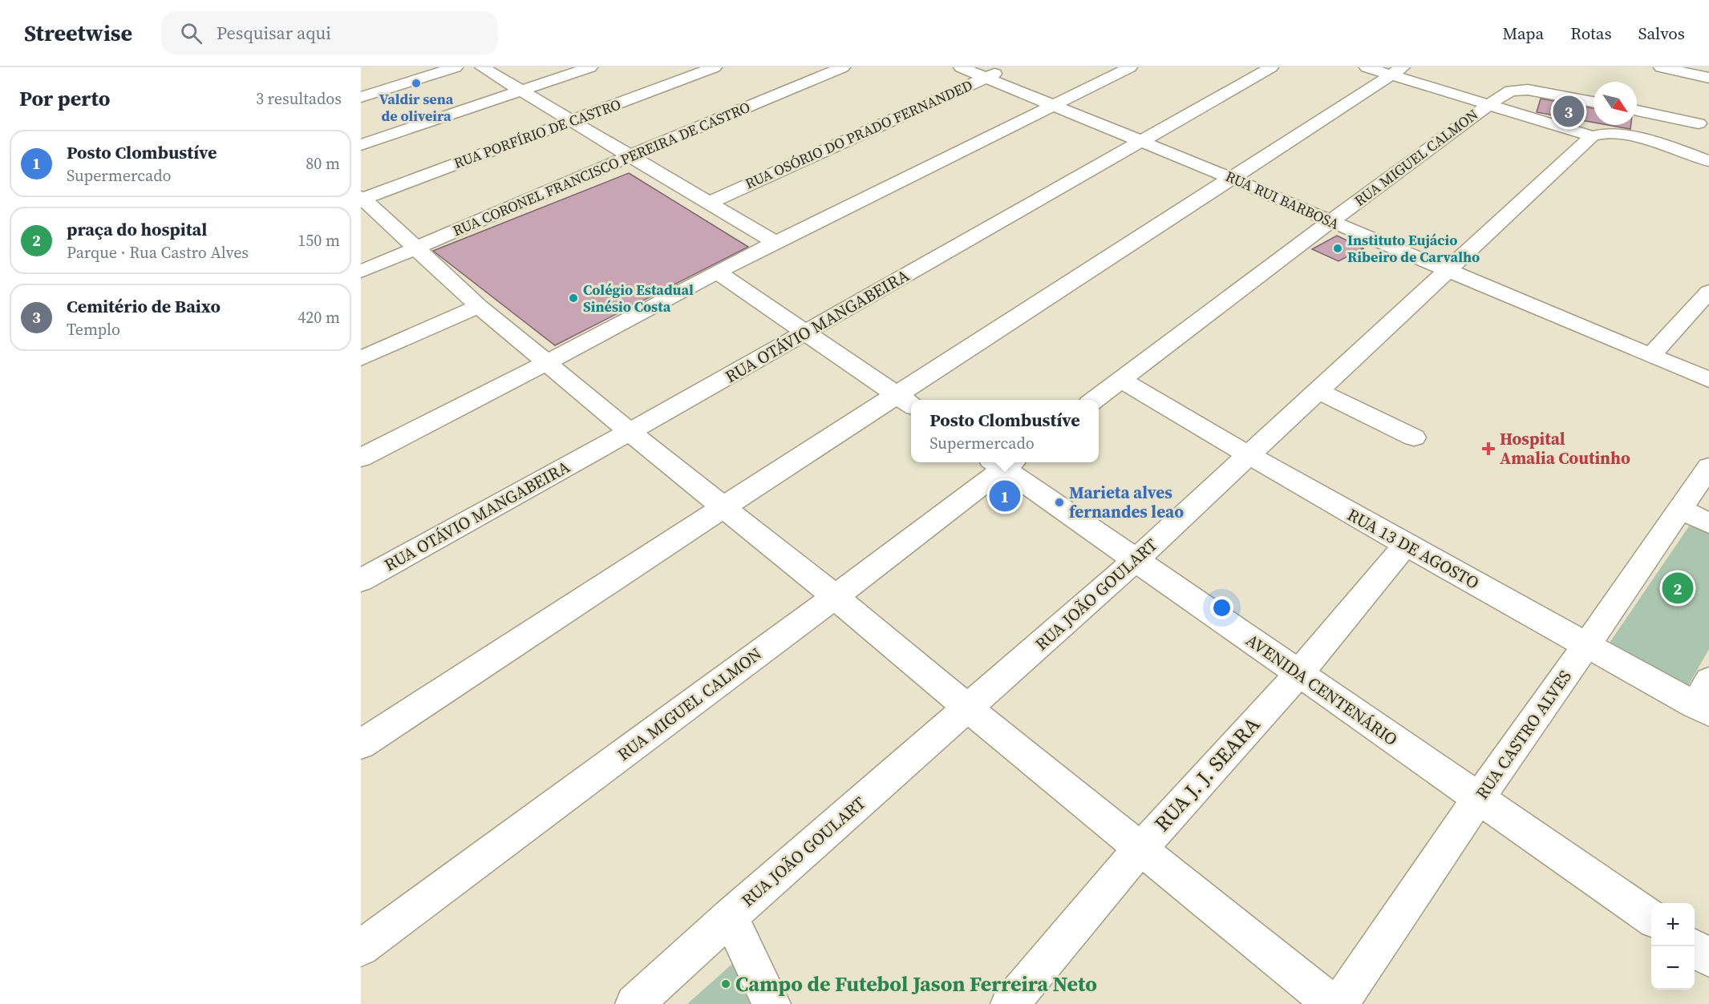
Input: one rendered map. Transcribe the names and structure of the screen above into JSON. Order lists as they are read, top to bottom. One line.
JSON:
{"streets":{"street":["RUA PORFÍRIO DE CASTRO","RUA OSÓRIO DO PRADO FERNANDED","RUA MIGUEL CALMON","RUA CORONEL FRANCISCO PEREIRA DE CASTRO","RUA RUI BARBOSA","RUA OTÁVIO MANGABEIRA","RUA 13 DE AGOSTO","RUA JOÃO GOULART","AVENIDA CENTENÁRIO","RUA CASTRO ALVES","RUA J. J. SEARA"]},"crossings":[["RUA OSÓRIO DO PRADO FERNANDED","RUA RUI BARBOSA"],["RUA MIGUEL CALMON","RUA RUI BARBOSA"],["RUA MIGUEL CALMON","RUA 13 DE AGOSTO"],["RUA MIGUEL CALMON","AVENIDA CENTENÁRIO"],["RUA RUI BARBOSA","RUA OTÁVIO MANGABEIRA"],["RUA RUI BARBOSA","RUA JOÃO GOULART"],["RUA 13 DE AGOSTO","RUA JOÃO GOULART"],["RUA 13 DE AGOSTO","RUA CASTRO ALVES"],["RUA 13 DE AGOSTO","RUA J. J. SEARA"],["RUA JOÃO GOULART","AVENIDA CENTENÁRIO"],["AVENIDA CENTENÁRIO","RUA CASTRO ALVES"],["AVENIDA CENTENÁRIO","RUA J. J. SEARA"]],"places":{"other":["Valdir sena de oliveira","Instituto Eujácio Ribeiro de Carvalho","Colégio Estadual Sinésio Costa","Marieta alves fernandes leao","Campo de Futebol Jason Ferreira Neto"],"health":["Hospital Amalia Coutinho"]},"north":"bottom right","page":{"header":"Streetwise","search":"Pesquisar aqui","nav":["Mapa","Rotas","Salvos"],"heading":["Por perto","3 resultados"],"pins":["3","1","2"],"list":[{"mark":"1","name":"Posto Clombustíve","note":"Supermercado","value":"80 m"},{"mark":"2","name":"praça do hospital","note":"Parque · Rua Castro Alves","value":"150 m"},{"mark":"3","name":"Cemitério de Baixo","note":"Templo","value":"420 m"}],"popup":["Posto Clombustíve","Supermercado"],"map_buttons":["+","−"]}}
